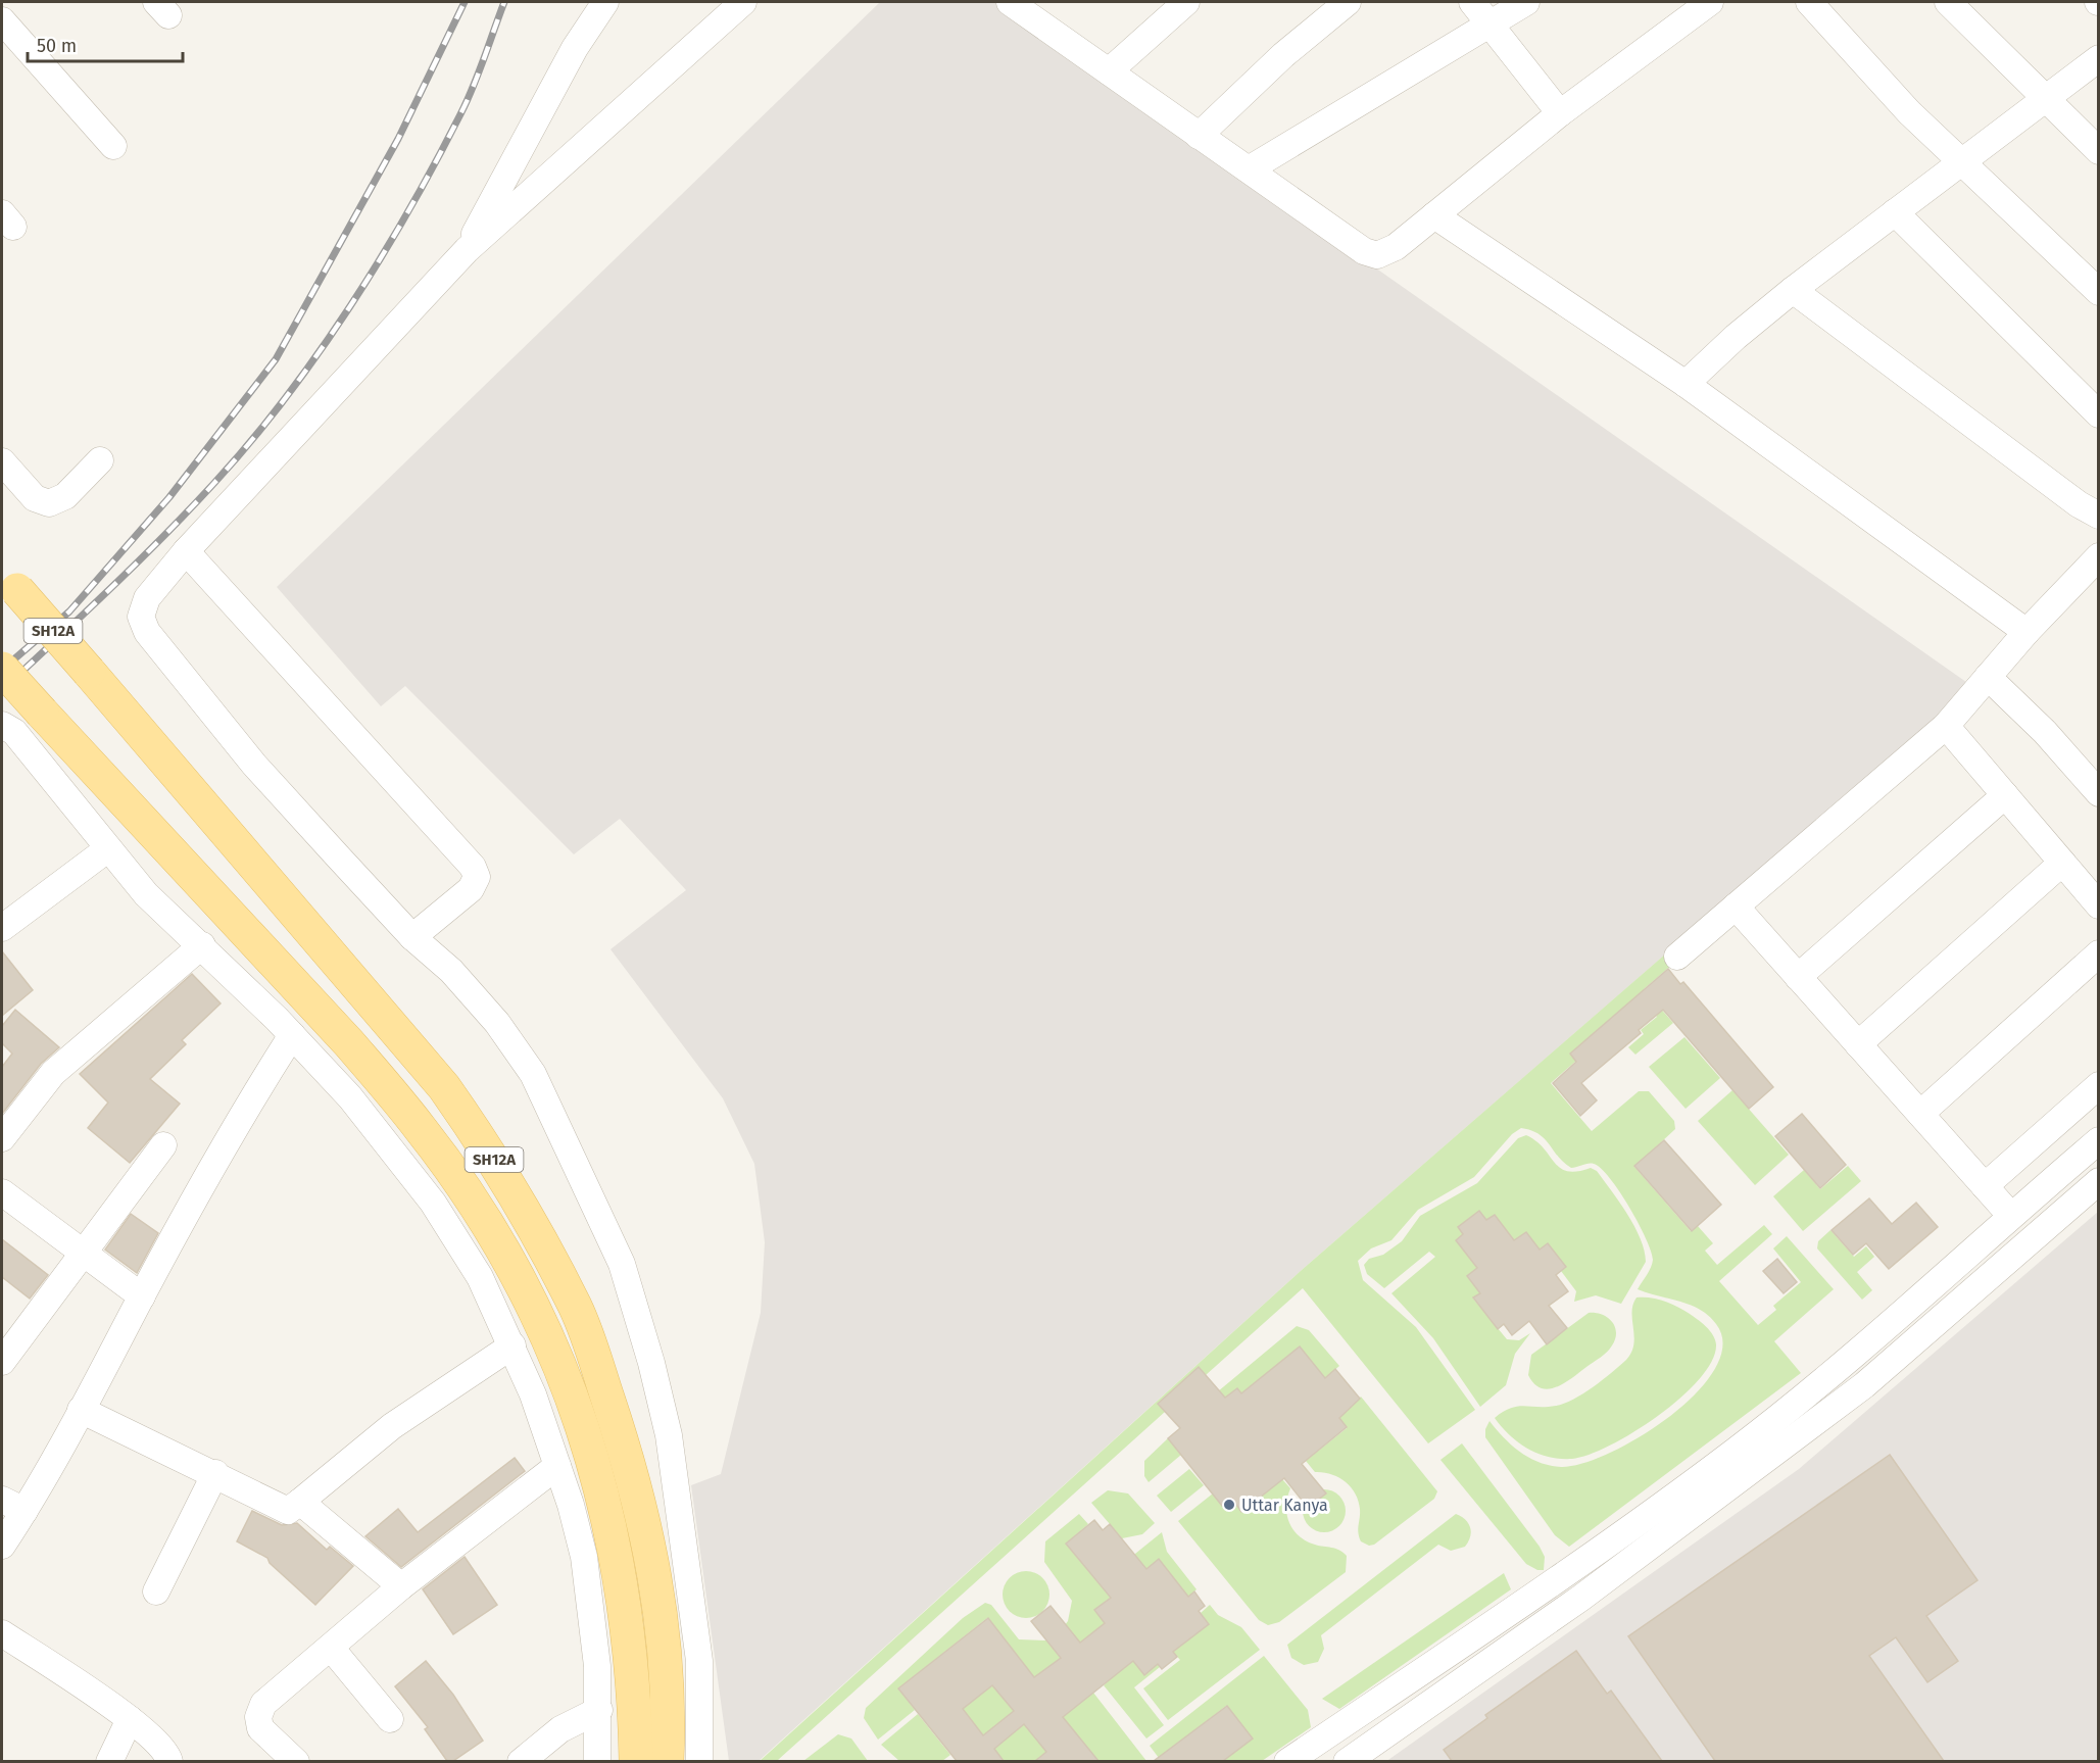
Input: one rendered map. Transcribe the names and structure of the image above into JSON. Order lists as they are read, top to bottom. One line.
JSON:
{"streets":{"main road":["SH12A"]},"places":["Uttar Kanya"],"scale_bar":"50 m"}
